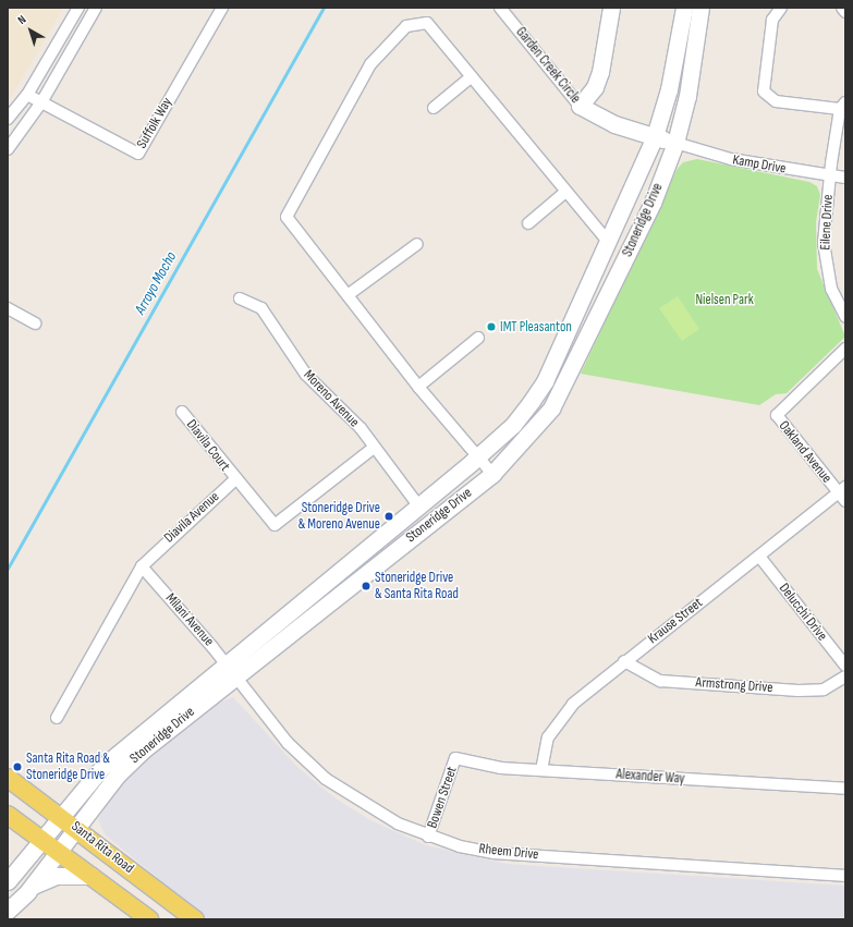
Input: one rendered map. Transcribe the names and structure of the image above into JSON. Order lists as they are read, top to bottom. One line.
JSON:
{"streets":{"main road":["Garden Creek Circle","Stoneridge Drive","Santa Rita Road"],"street":["Suffolk Way","Kamp Drive","Eilene Drive","Moreno Avenue","Diavila Court","Oakland Avenue","Diavila Avenue","Delucchi Drive","Milani Avenue","Krause Street","Armstrong Drive","Alexander Way","Bowen Street","Rheem Drive"]},"crossings":[["Garden Creek Circle","Kamp Drive"],["Garden Creek Circle","Stoneridge Drive"],["Kamp Drive","Stoneridge Drive"],["Kamp Drive","Eilene Drive"],["Stoneridge Drive","Moreno Avenue"],["Stoneridge Drive","Milani Avenue"],["Stoneridge Drive","Santa Rita Road"],["Stoneridge Drive","Rheem Drive"],["Diavila Court","Diavila Avenue"],["Oakland Avenue","Krause Street"],["Diavila Avenue","Milani Avenue"],["Delucchi Drive","Krause Street"],["Milani Avenue","Rheem Drive"],["Krause Street","Armstrong Drive"],["Krause Street","Alexander Way"],["Alexander Way","Bowen Street"],["Bowen Street","Rheem Drive"]],"water":["Arroyo Mocho"],"parks":["Nielsen Park"],"places":["IMT Pleasanton","Stoneridge Drive & Moreno Avenue","Stoneridge Drive & Santa Rita Road","Santa Rita Road & Stoneridge Drive"],"north":"top left"}
